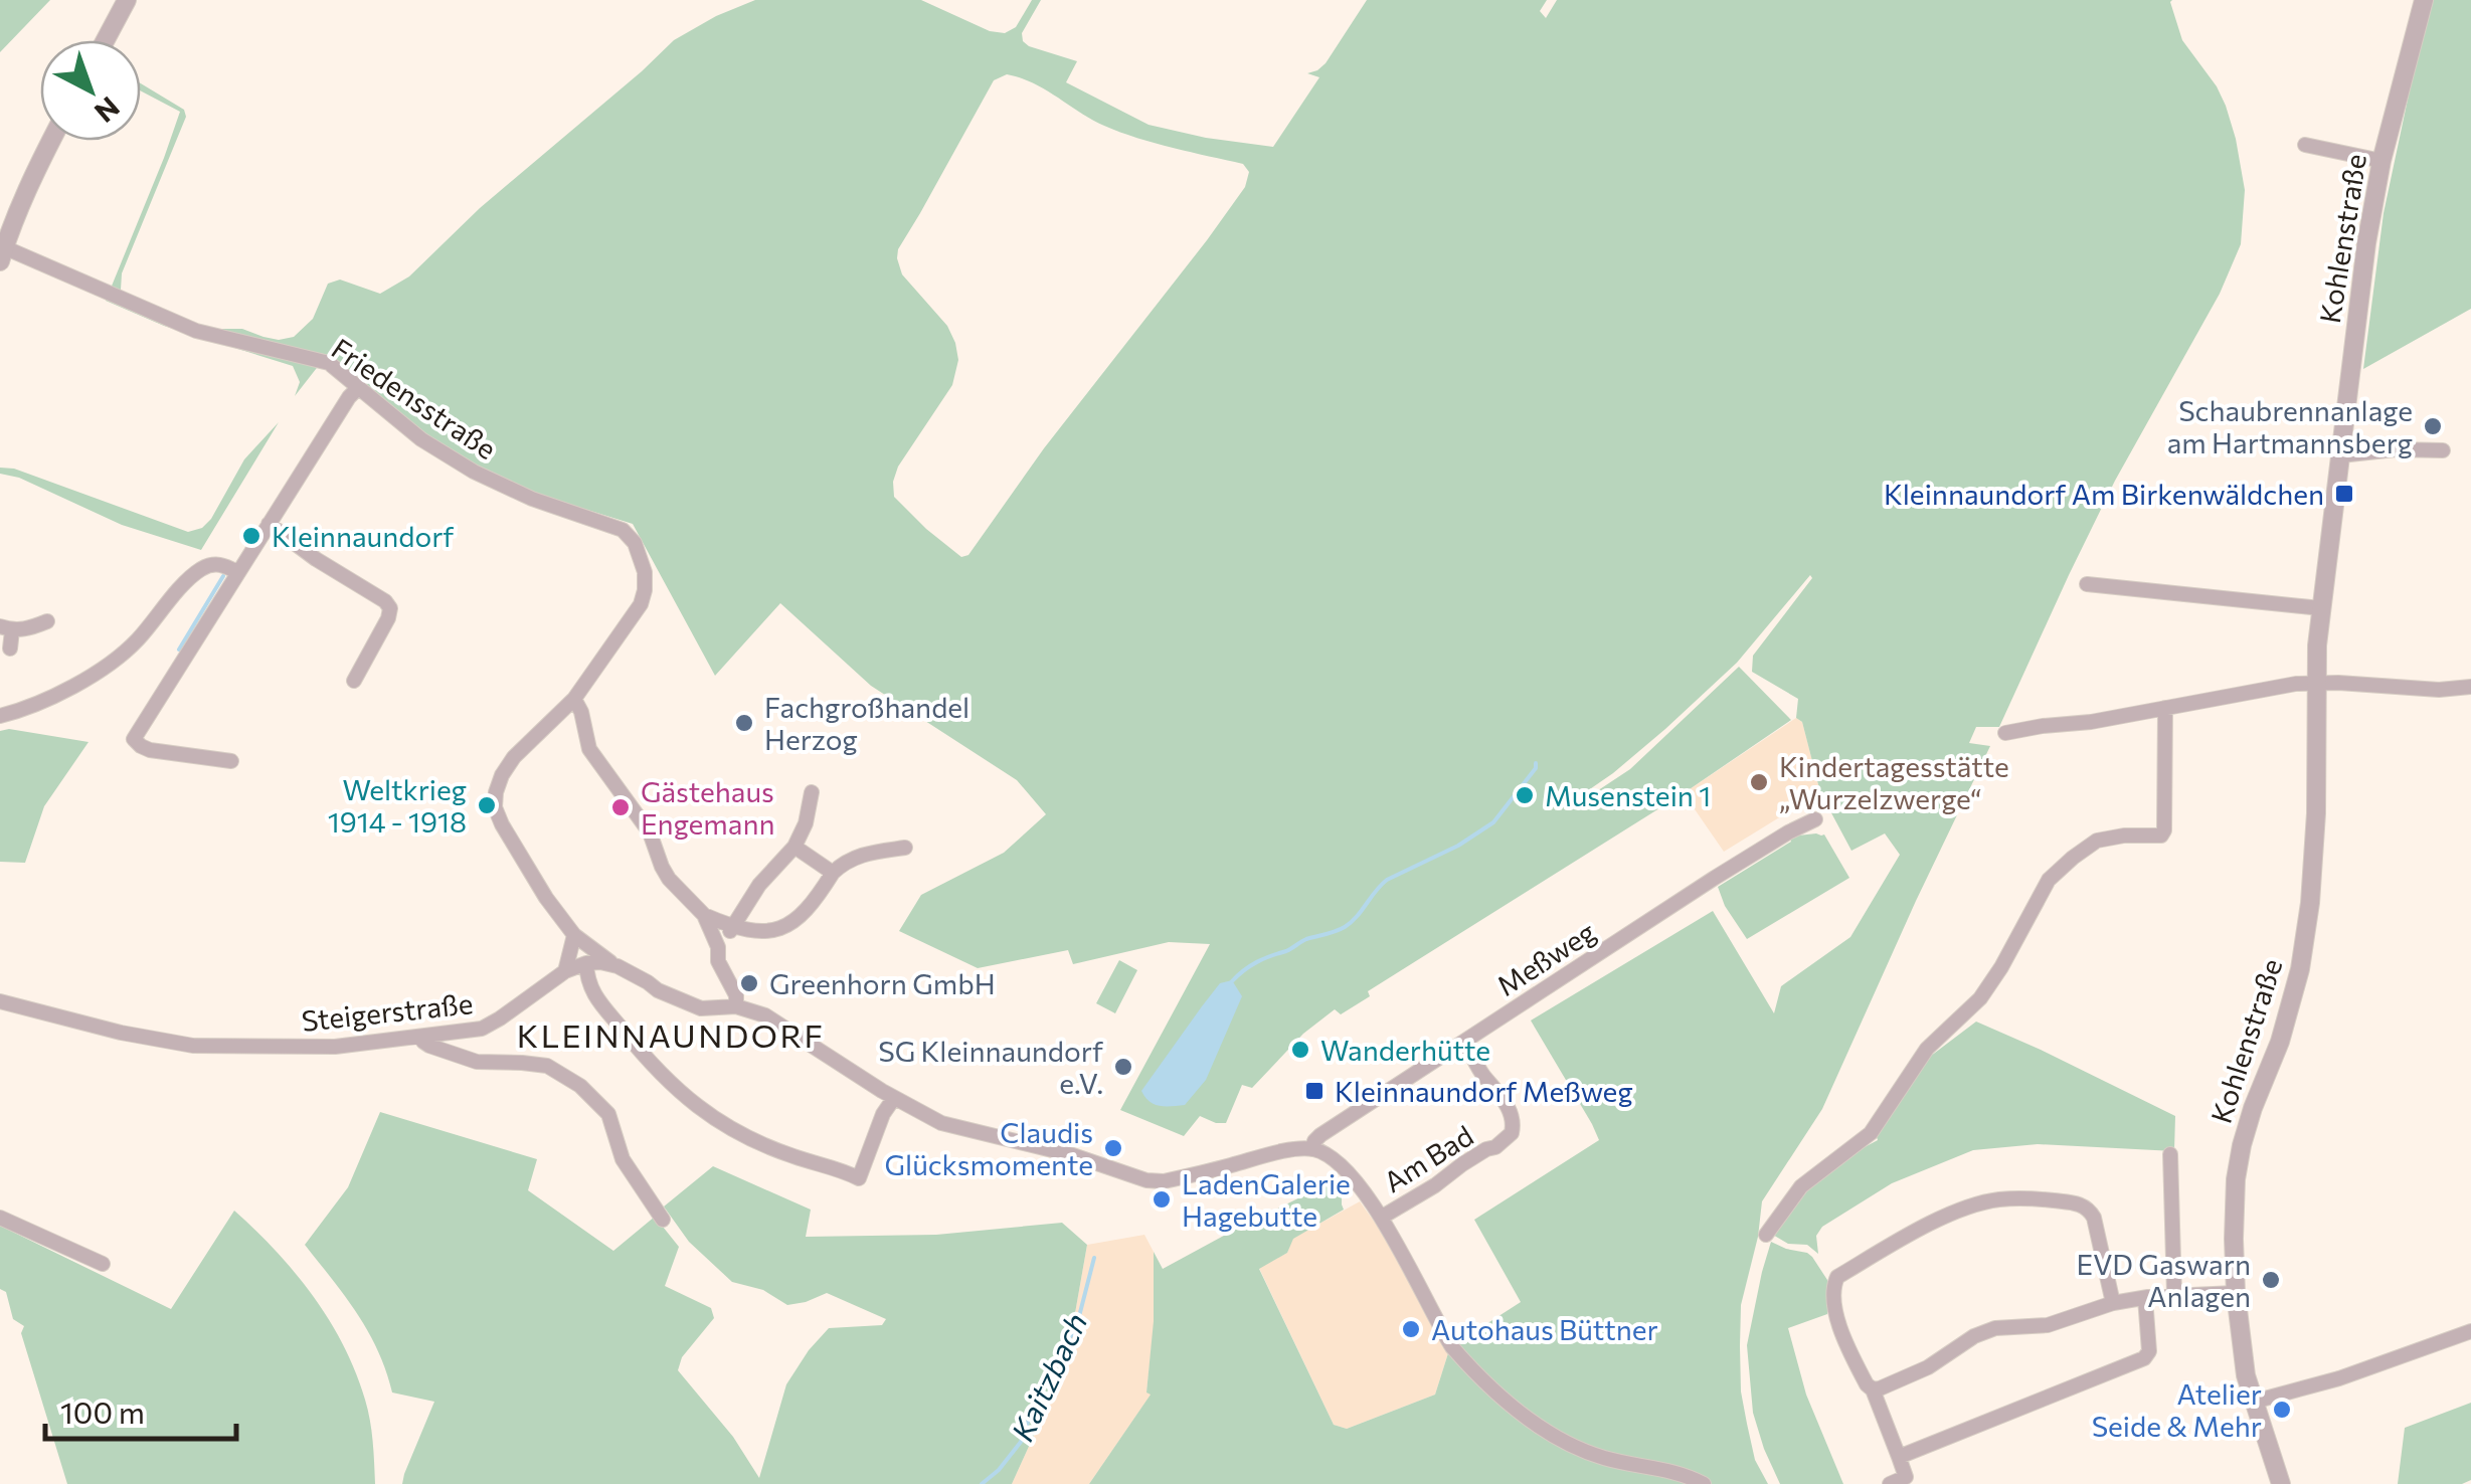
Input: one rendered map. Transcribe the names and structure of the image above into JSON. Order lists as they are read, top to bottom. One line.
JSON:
{"streets":{"street":["Kohlenstraße","Friedensstraße","Meßweg","Steigerstraße","Am Bad"]},"crossings":[["Friedensstraße","Steigerstraße"],["Meßweg","Steigerstraße"],["Meßweg","Am Bad"]],"districts":["KLEINNAUNDORF"],"water":["Kaitzbach"],"places":{"other":["Schaubrennanlage am Hartmannsberg","Kleinnaundorf","Fachgroßhandel Herzog","Kindertagesstätte „Wurzelzwerge“","Musenstein 1","Weltkrieg 1914 - 1918","Gästehaus Engemann","Greenhorn GmbH","Wanderhütte","SG Kleinnaundorf e.V.","Claudis Glücksmomente","LadenGalerie Hagebutte","EVD Gaswarn Anlagen","Autohaus Büttner","Atelier Seide & Mehr"],"transit":["Kleinnaundorf Am Birkenwäldchen","Kleinnaundorf Meßweg"]},"scale_bar":"100 m","north":"bottom right"}
